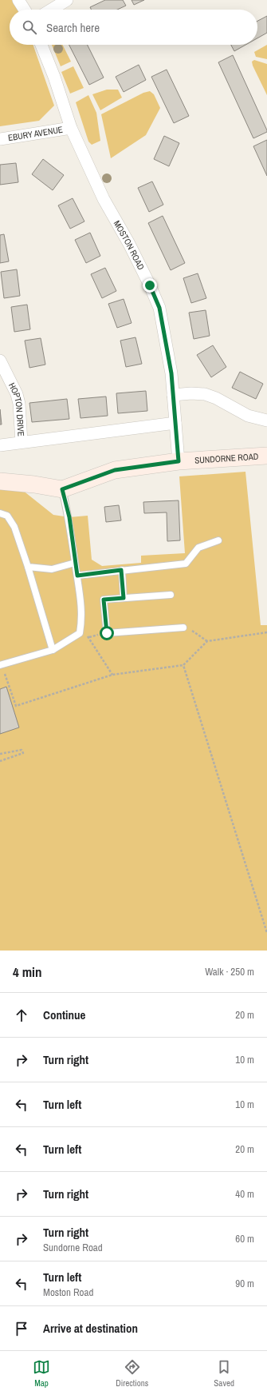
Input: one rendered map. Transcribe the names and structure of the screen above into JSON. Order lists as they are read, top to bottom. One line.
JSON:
{"streets":{"main road":["SUNDORNE ROAD"],"street":["EBURY AVENUE","MOSTON ROAD","HOPTON DRIVE"]},"crossings":[["EBURY AVENUE","MOSTON ROAD"],["MOSTON ROAD","SUNDORNE ROAD"]],"page":{"search":"Search here","heading":["4 min","Walk · 250 m"],"list":[["Continue","20 m"],["Turn right","10 m"],["Turn left","10 m"],["Turn left","20 m"],["Turn right","40 m"],["Turn right","Sundorne Road","60 m"],["Turn left","Moston Road","90 m"],"Arrive at destination"],"nav":["Map","Directions","Saved"]}}
